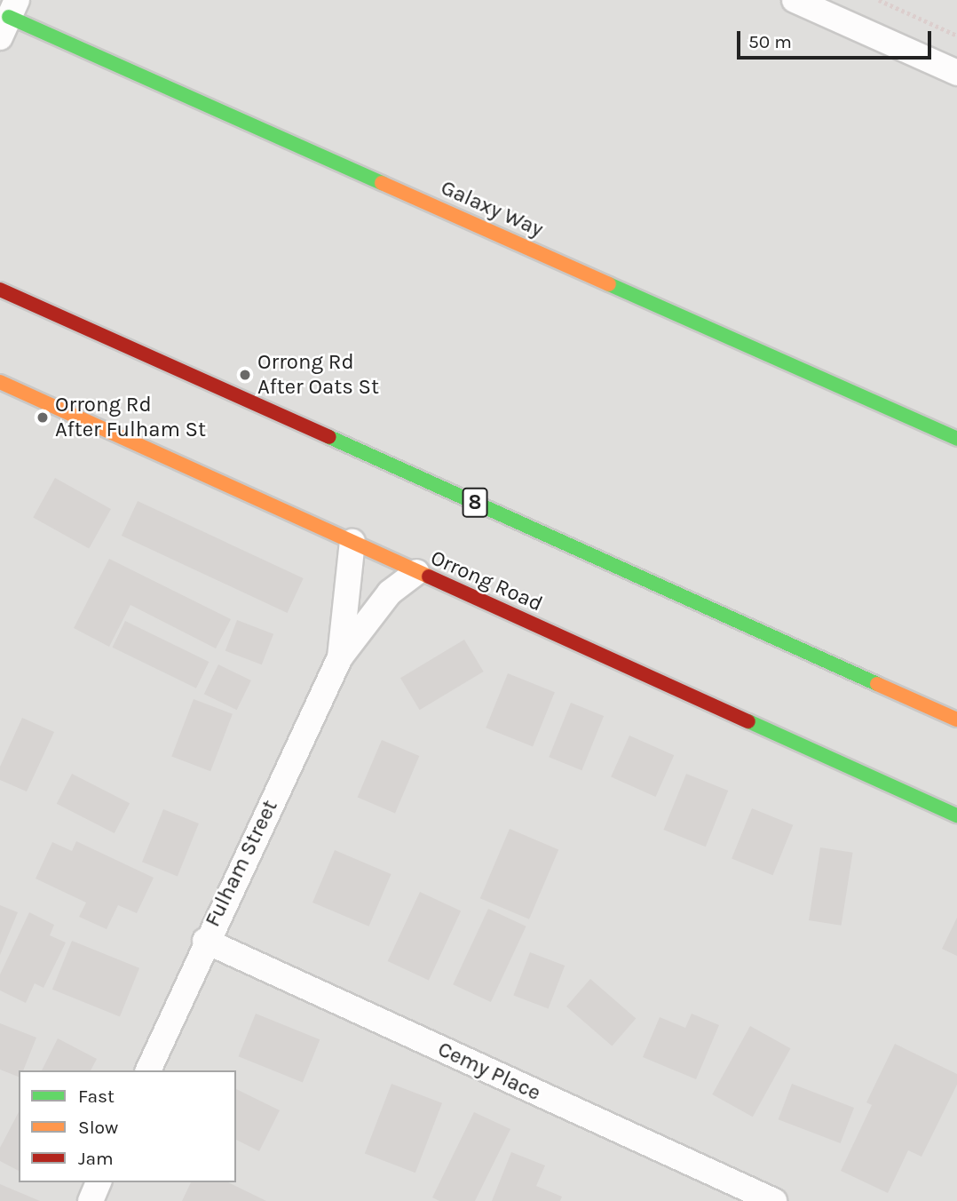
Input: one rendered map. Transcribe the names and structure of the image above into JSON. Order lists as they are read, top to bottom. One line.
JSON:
{"streets":{"main road":["Galaxy Way","8","Orrong Road"],"street":["Fulham Street","Cemy Place"]},"crossings":[["Orrong Road","Fulham Street"],["Fulham Street","Cemy Place"]],"places":["Orrong Rd After Oats St","Orrong Rd After Fulham St"],"legend":["Fast","Slow","Jam"],"scale_bar":"50 m"}
